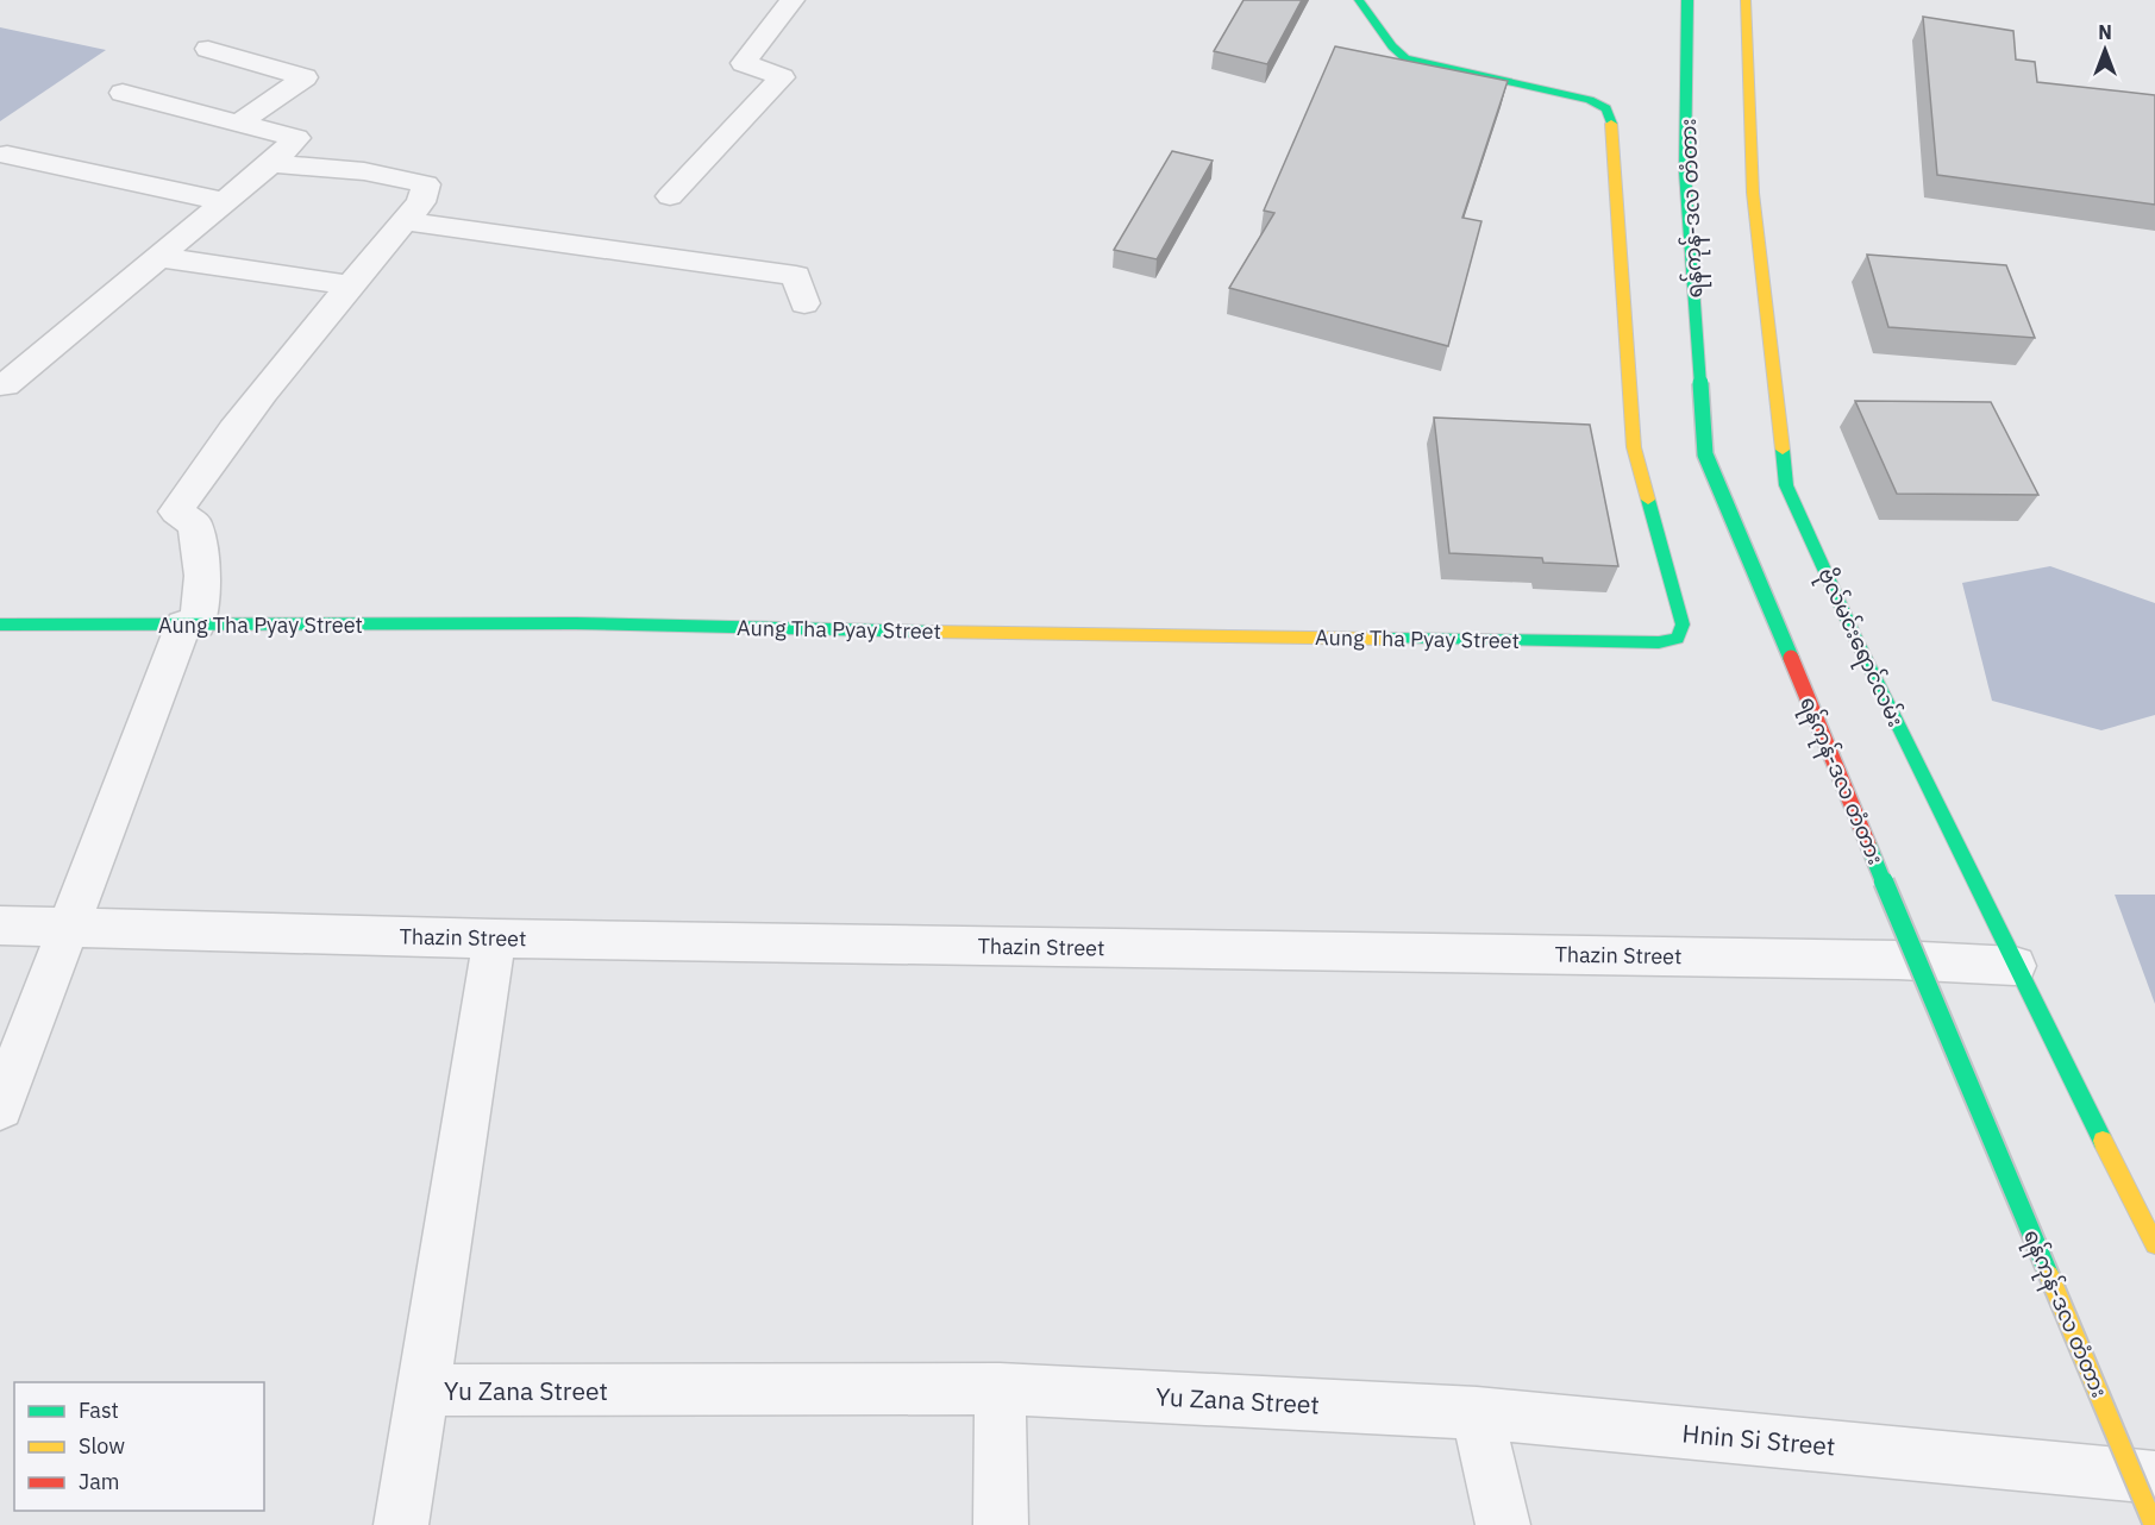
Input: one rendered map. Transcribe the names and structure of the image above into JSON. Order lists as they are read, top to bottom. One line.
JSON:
{"streets":{"street":["ရန်ကုန်-ဒလ တံတား","Aung Tha Pyay Street","ဗိုလ်မင်းရောင်လမ်း","Thazin Street","Yu Zana Street","Hnin Si Street"]},"crossings":[["ဗိုလ်မင်းရောင်လမ်း","Thazin Street"],["Thazin Street","Yu Zana Street"],["Yu Zana Street","Hnin Si Street"]],"legend":["Fast","Slow","Jam"],"north":"top"}
